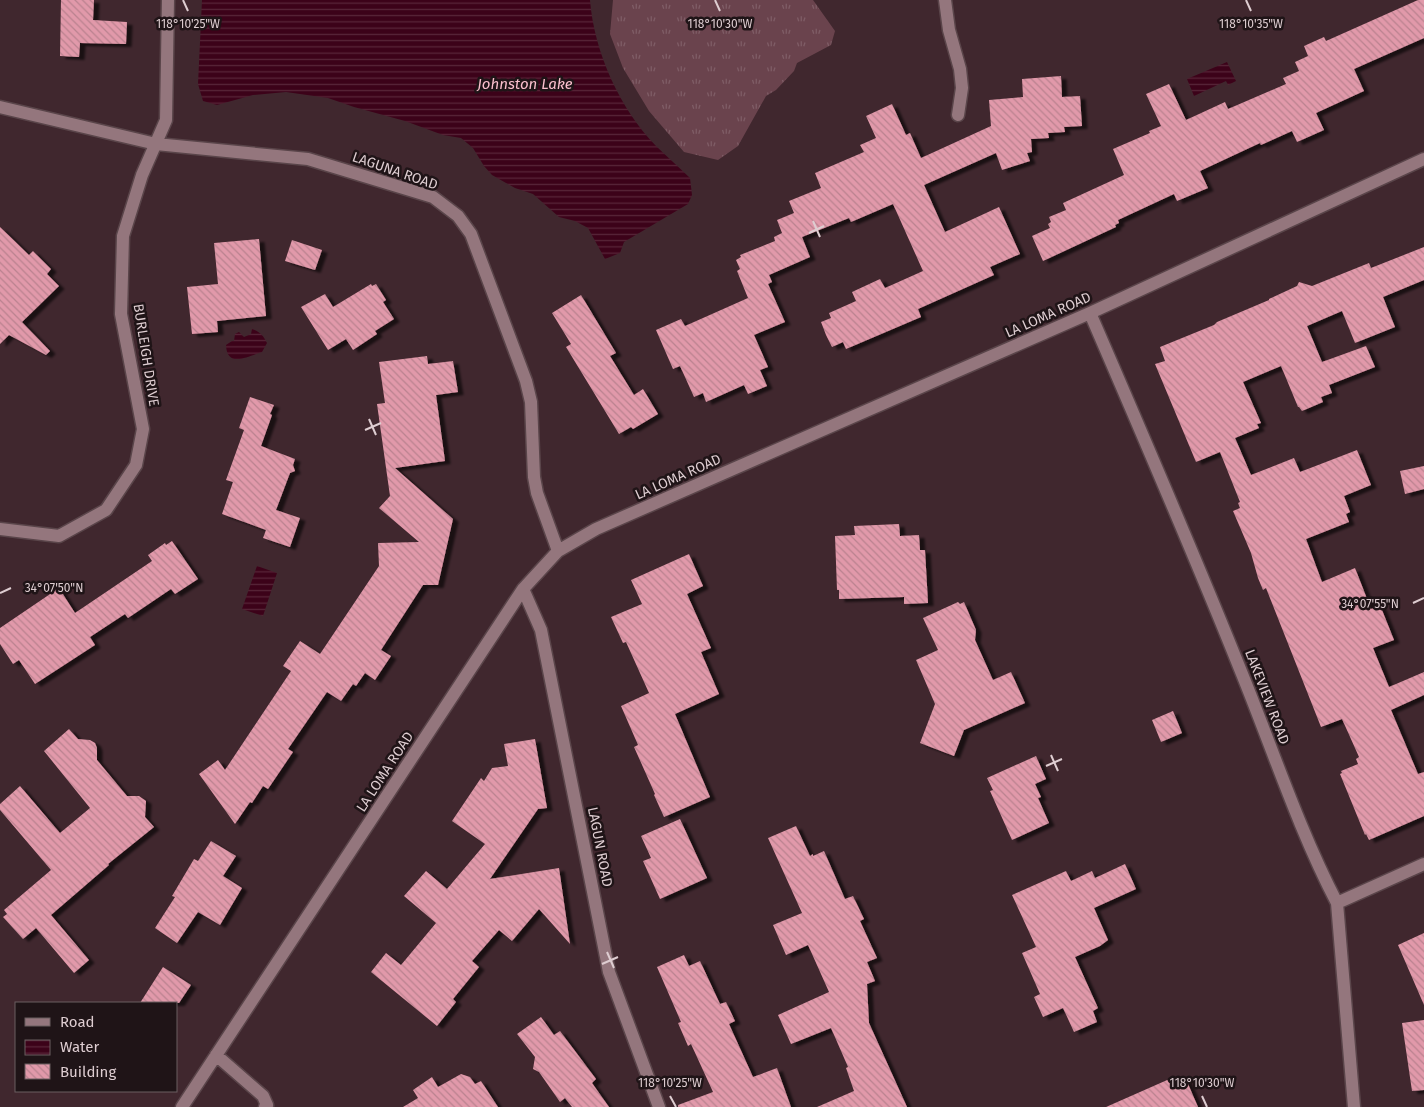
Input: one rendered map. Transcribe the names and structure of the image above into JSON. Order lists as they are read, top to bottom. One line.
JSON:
{"streets":{"street":["LAGUNA ROAD","LA LOMA ROAD","BURLEIGH DRIVE","LAKEVIEW ROAD","LAGUN ROAD"]},"crossings":[["LAGUNA ROAD","LA LOMA ROAD"],["LAGUNA ROAD","BURLEIGH DRIVE"],["LA LOMA ROAD","LAKEVIEW ROAD"],["LA LOMA ROAD","LAGUN ROAD"]],"water":["Johnston Lake"],"legend":["Road","Water","Building"],"coordinates":["118°10'25\"W","118°10'30\"W","118°10'35\"W","34°07'50\"N","34°07'55\"N"]}
